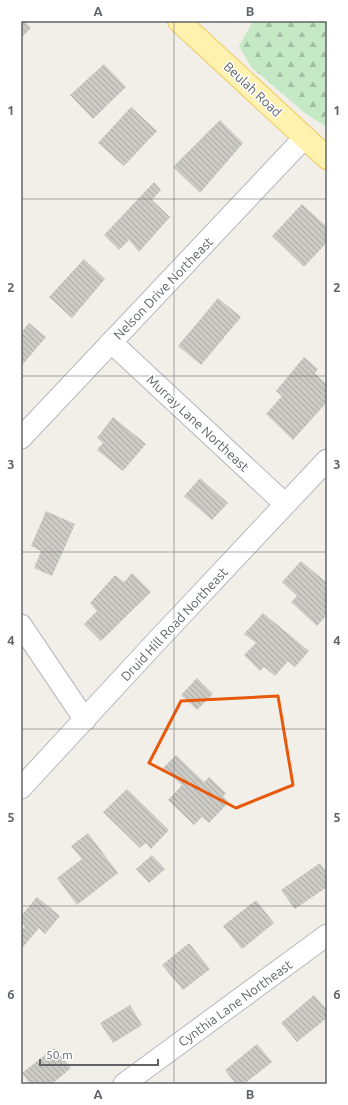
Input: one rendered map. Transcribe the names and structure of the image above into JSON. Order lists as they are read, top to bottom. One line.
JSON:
{"streets":{"main road":["Beulah Road"],"street":["Nelson Drive Northeast","Murray Lane Northeast","Druid Hill Road Northeast","Cynthia Lane Northeast"]},"crossings":[["Beulah Road","Nelson Drive Northeast"],["Nelson Drive Northeast","Murray Lane Northeast"],["Murray Lane Northeast","Druid Hill Road Northeast"]],"scale_bar":"50 m","grid":{"columns":["A","B"],"rows":["1","2","3","4","5","6"]}}
